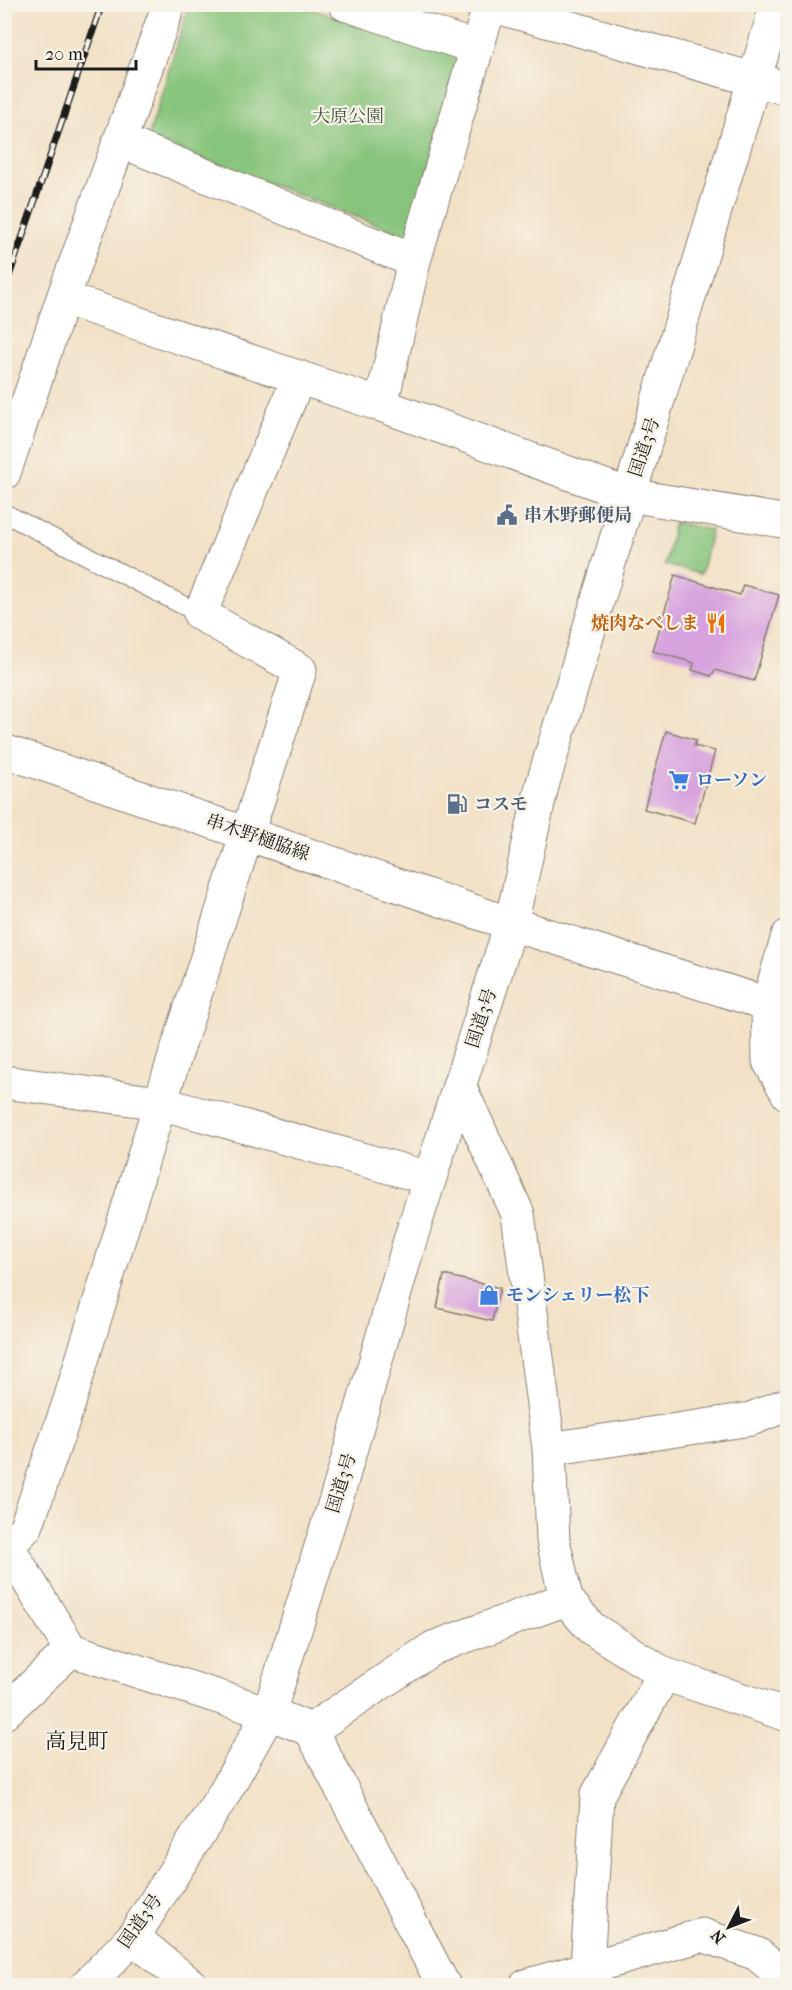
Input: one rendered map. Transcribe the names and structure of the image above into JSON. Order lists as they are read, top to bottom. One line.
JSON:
{"streets":{"main road":["国道3号","串木野樋脇線"]},"crossings":[["国道3号","串木野樋脇線"]],"districts":["高見町"],"parks":["大原公園"],"places":{"public building":["串木野郵便局"],"restaurant":["焼肉なべしま"],"supermarket":["ローソン"],"fuel station":["コスモ"],"shop":["モンシェリー松下"]},"scale_bar":"20 m","north":"bottom left"}
